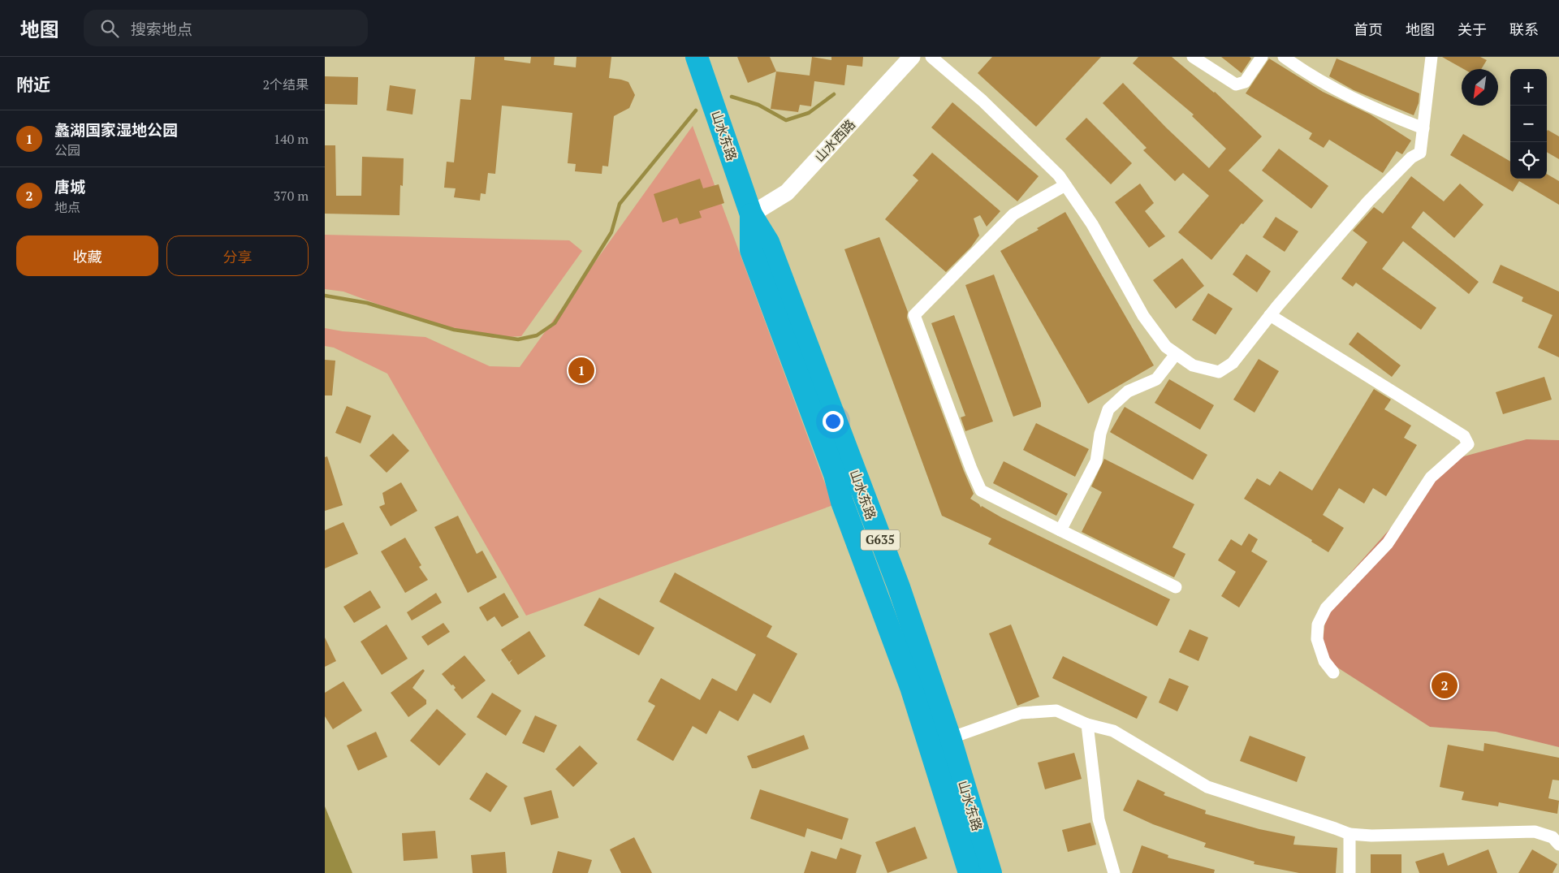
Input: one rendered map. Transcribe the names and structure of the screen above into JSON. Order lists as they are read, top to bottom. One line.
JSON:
{"streets":{"highway":["山水东路","G635"],"street":["山水西路"]},"crossings":[["山水东路","山水西路"]],"north":"bottom left","page":{"header":"地图","search":"搜索地点","nav":["首页","地图","关于","联系"],"heading":["附近","2个结果"],"map_buttons":["+","−"],"list":[{"mark":"1","name":"蠡湖国家湿地公园","note":"公园","value":"140 m"},{"mark":"2","name":"唐城","note":"地点","value":"370 m"}],"buttons":["收藏","分享"],"pins":["1","2"]}}
